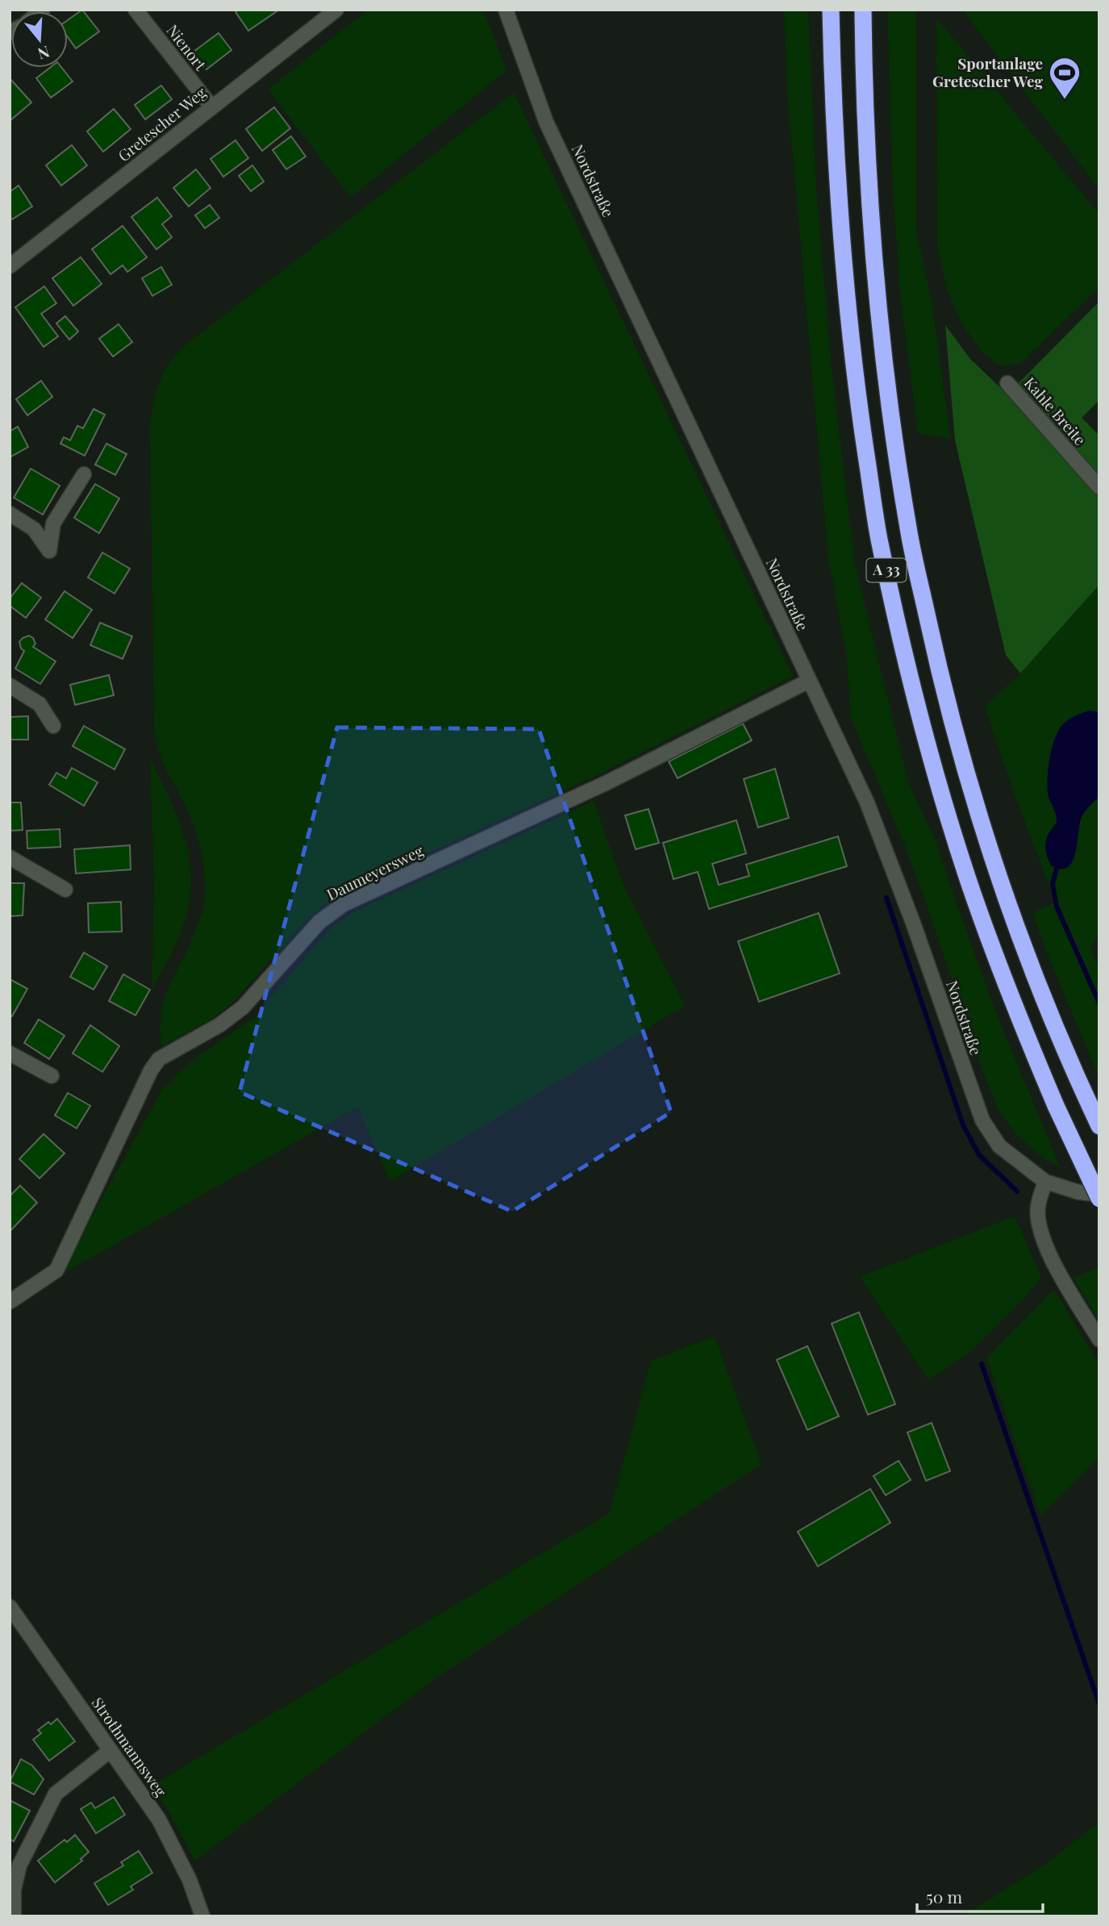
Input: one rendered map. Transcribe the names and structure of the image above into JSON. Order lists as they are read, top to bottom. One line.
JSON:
{"streets":{"highway":["A 33"],"street":["Nienort","Gretescher Weg","Nordstraße","Kahle Breite","Daumeyersweg","Strothmannsweg"]},"crossings":[["Nienort","Gretescher Weg"],["Nordstraße","A 33"],["Nordstraße","Daumeyersweg"]],"places":{"sports":["Sportanlage Gretescher Weg"]},"scale_bar":"50 m","north":"bottom"}
